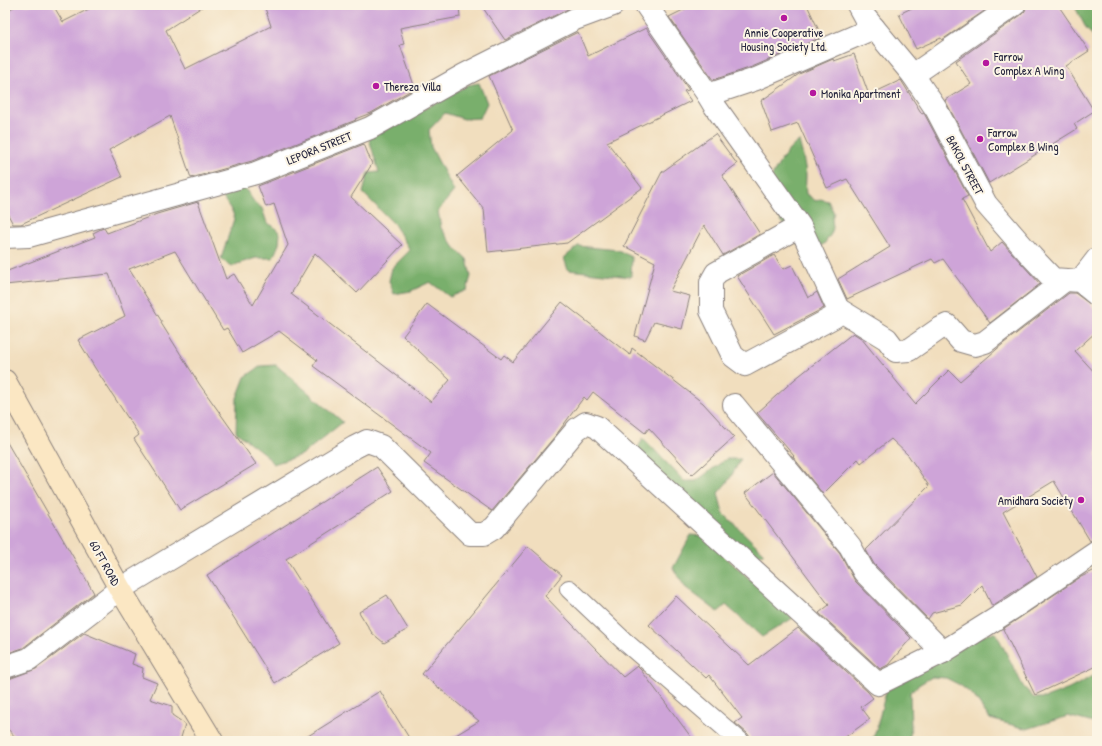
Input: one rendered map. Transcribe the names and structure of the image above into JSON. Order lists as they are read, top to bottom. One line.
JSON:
{"streets":{"street":["LEPORA STREET","BAKOL STREET","60 FT ROAD"]},"places":["Annie Cooperative Housing Society Ltd.","Farrow Complex A Wing","Thereza Villa","Monika Apartment","Farrow Complex B Wing","Amidhara Society"]}
